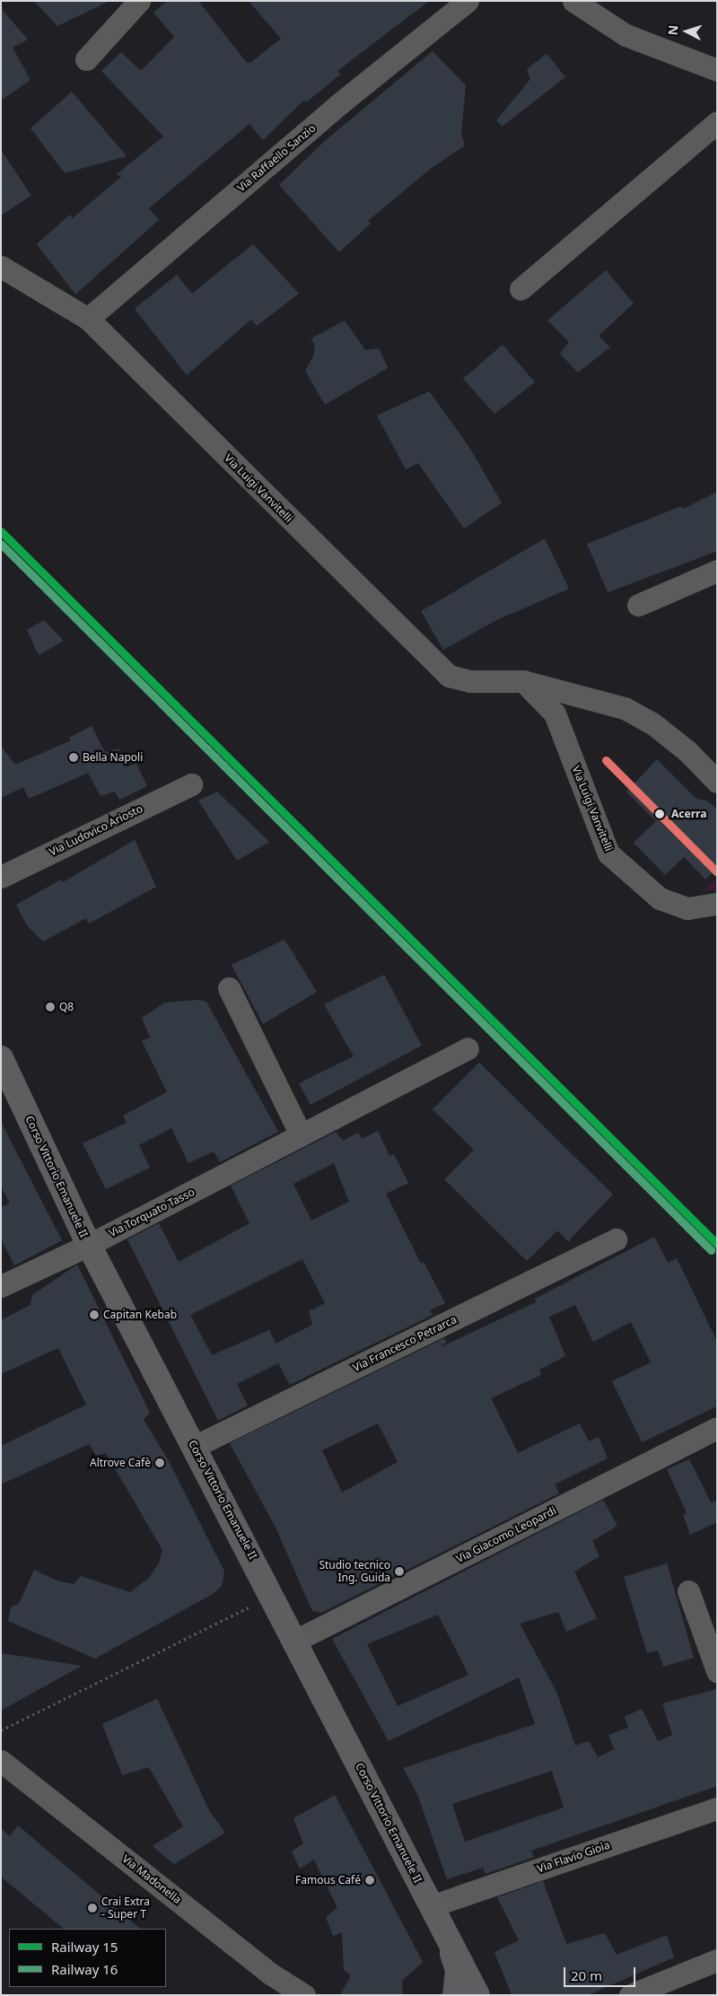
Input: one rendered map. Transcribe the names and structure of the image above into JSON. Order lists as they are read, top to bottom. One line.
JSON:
{"streets":{"main road":["Corso Vittorio Emanuele II"],"street":["Via Raffaello Sanzio","Via Luigi Vanvitelli","Via Ludovico Ariosto","Via Torquato Tasso","Via Francesco Petrarca","Via Giacomo Leopardi","Via Flavio Gioia","Via Madonella"]},"crossings":[["Via Raffaello Sanzio","Via Luigi Vanvitelli"],["Corso Vittorio Emanuele II","Via Torquato Tasso"],["Corso Vittorio Emanuele II","Via Francesco Petrarca"],["Corso Vittorio Emanuele II","Via Giacomo Leopardi"],["Corso Vittorio Emanuele II","Via Flavio Gioia"]],"places":["Bella Napoli","Acerra","Q8","Capitan Kebab","Altrove Cafè","Studio tecnico Ing. Guida","Famous Café","Crai Extra - Super T"],"lines":["rail line 15","rail line 16"],"legend":["Railway 15","Railway 16"],"scale_bar":"20 m","north":"left"}
